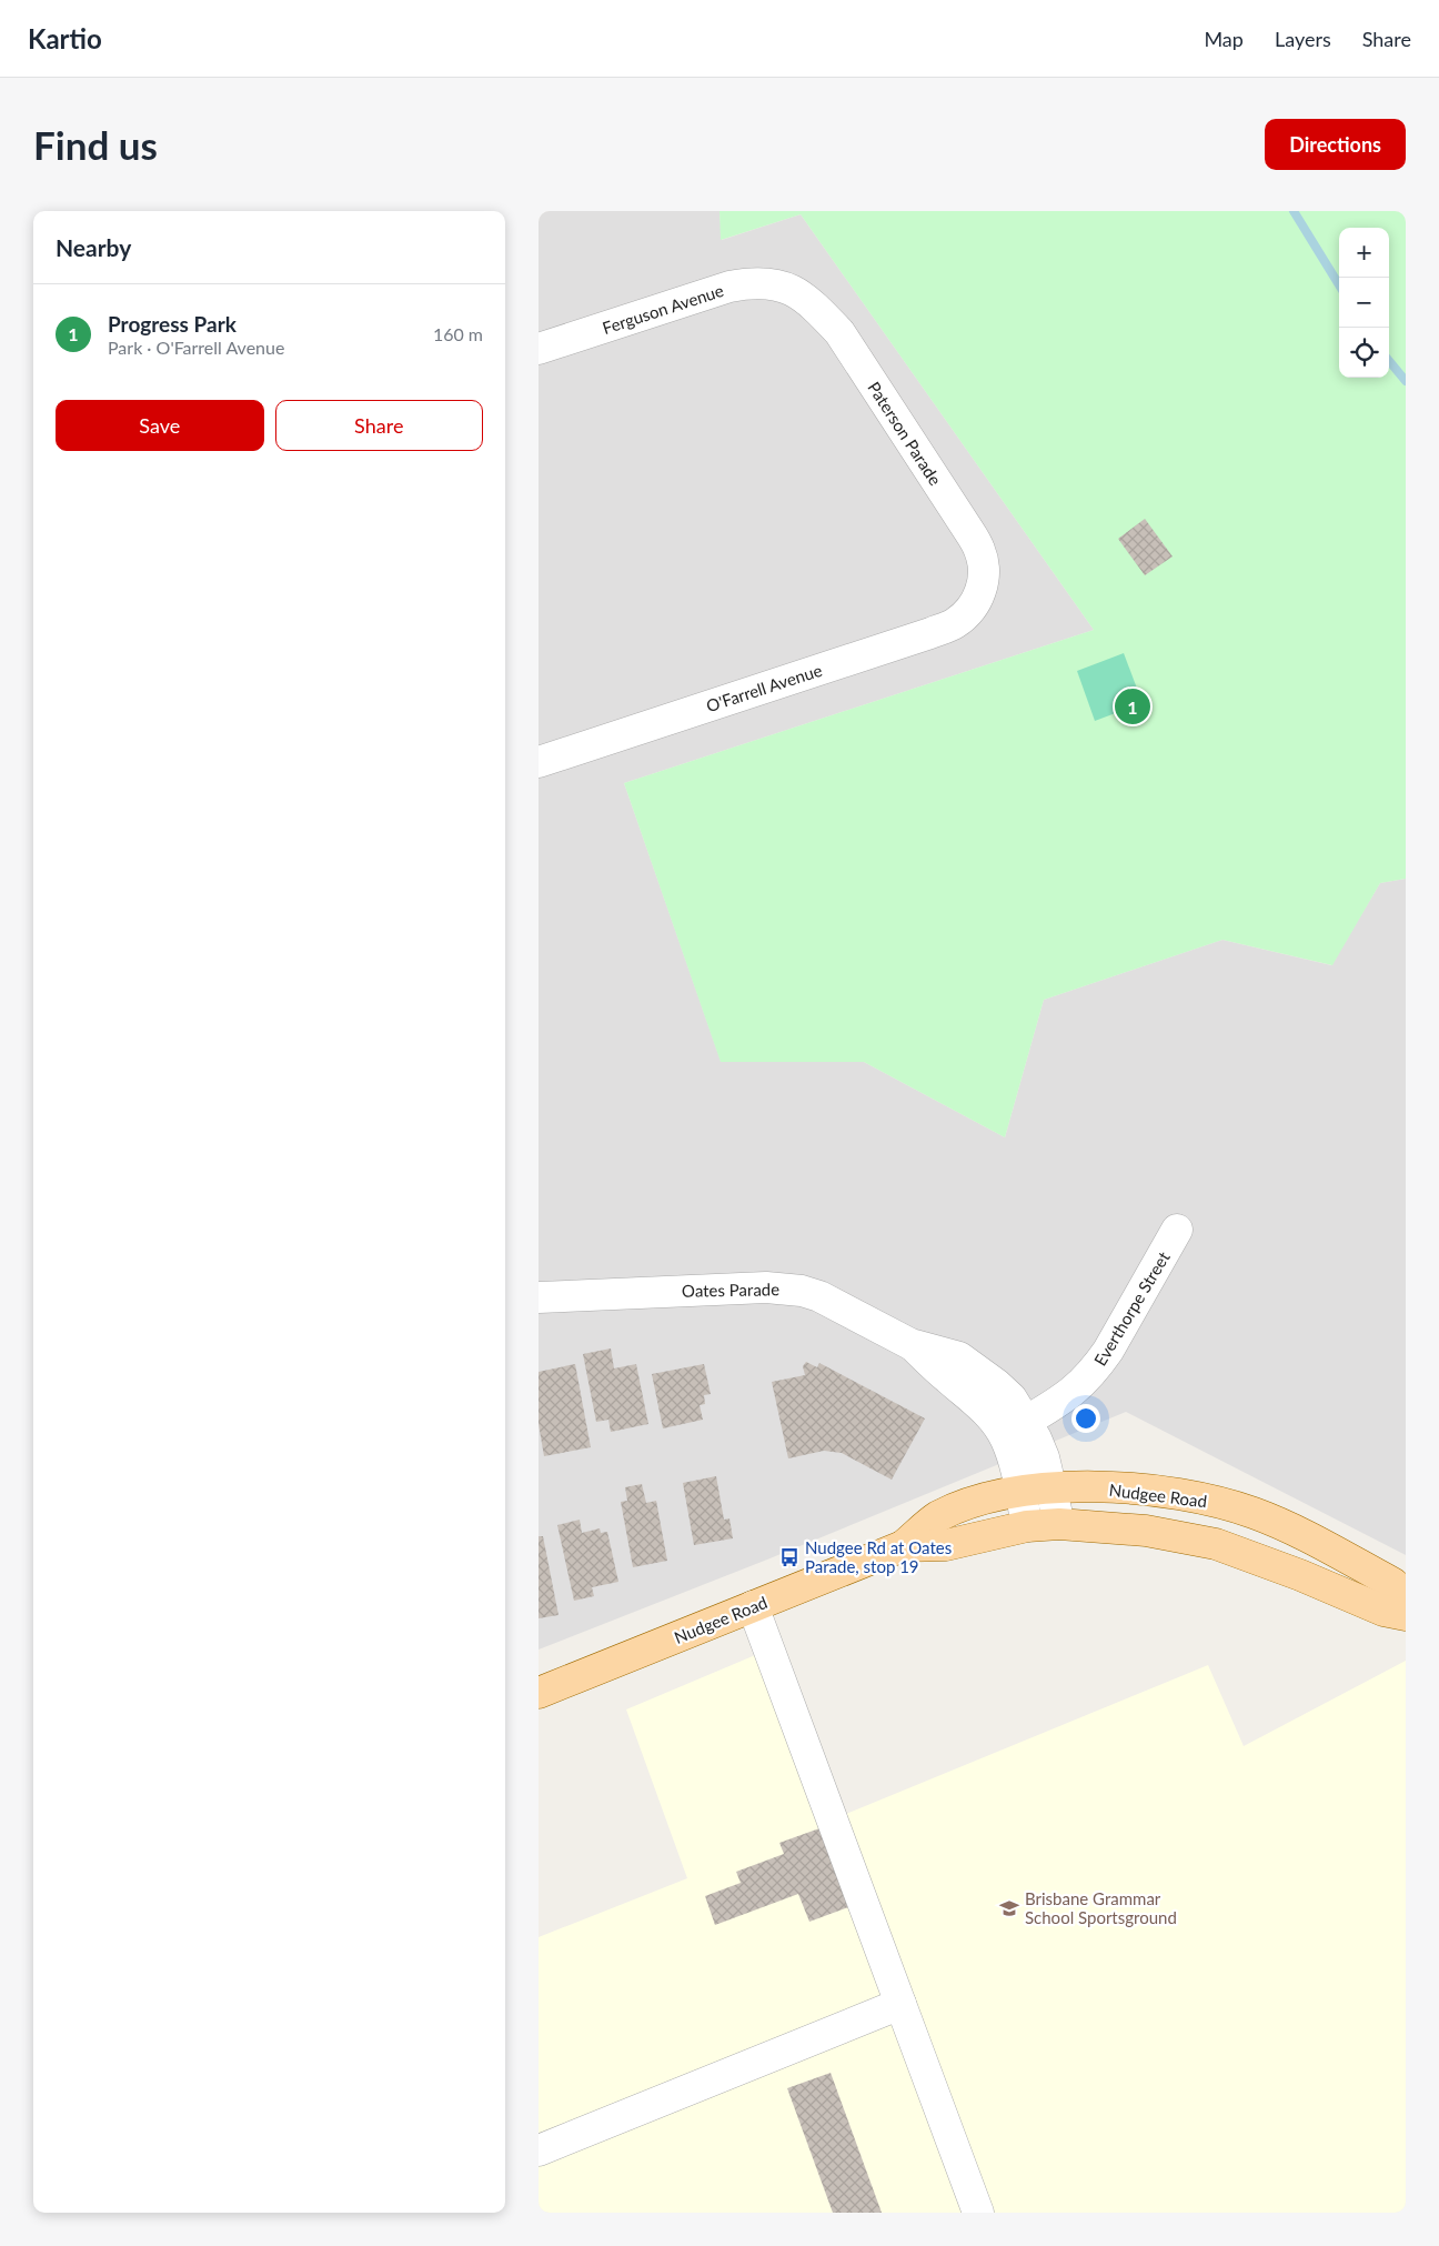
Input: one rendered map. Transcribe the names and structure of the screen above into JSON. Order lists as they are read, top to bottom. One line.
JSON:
{"streets":{"main road":["Nudgee Road"],"street":["Ferguson Avenue","Paterson Parade","O'Farrell Avenue","Oates Parade","Everthorpe Street"]},"crossings":[["Ferguson Avenue","Paterson Parade"],["Paterson Parade","O'Farrell Avenue"],["Oates Parade","Everthorpe Street"],["Oates Parade","Nudgee Road"]],"places":{"bus stop":["Nudgee Rd at Oates Parade, stop 19"],"school or university":["Brisbane Grammar School Sportsground"]},"page":{"header":"Kartio","nav":["Map","Layers","Share"],"buttons":["Directions",["Save","Share"]],"title":"Find us","heading":"Nearby","map_buttons":["+","−"],"list":[{"mark":"1","name":"Progress Park","note":"Park · O'Farrell Avenue","value":"160 m"}],"pins":"1"}}
